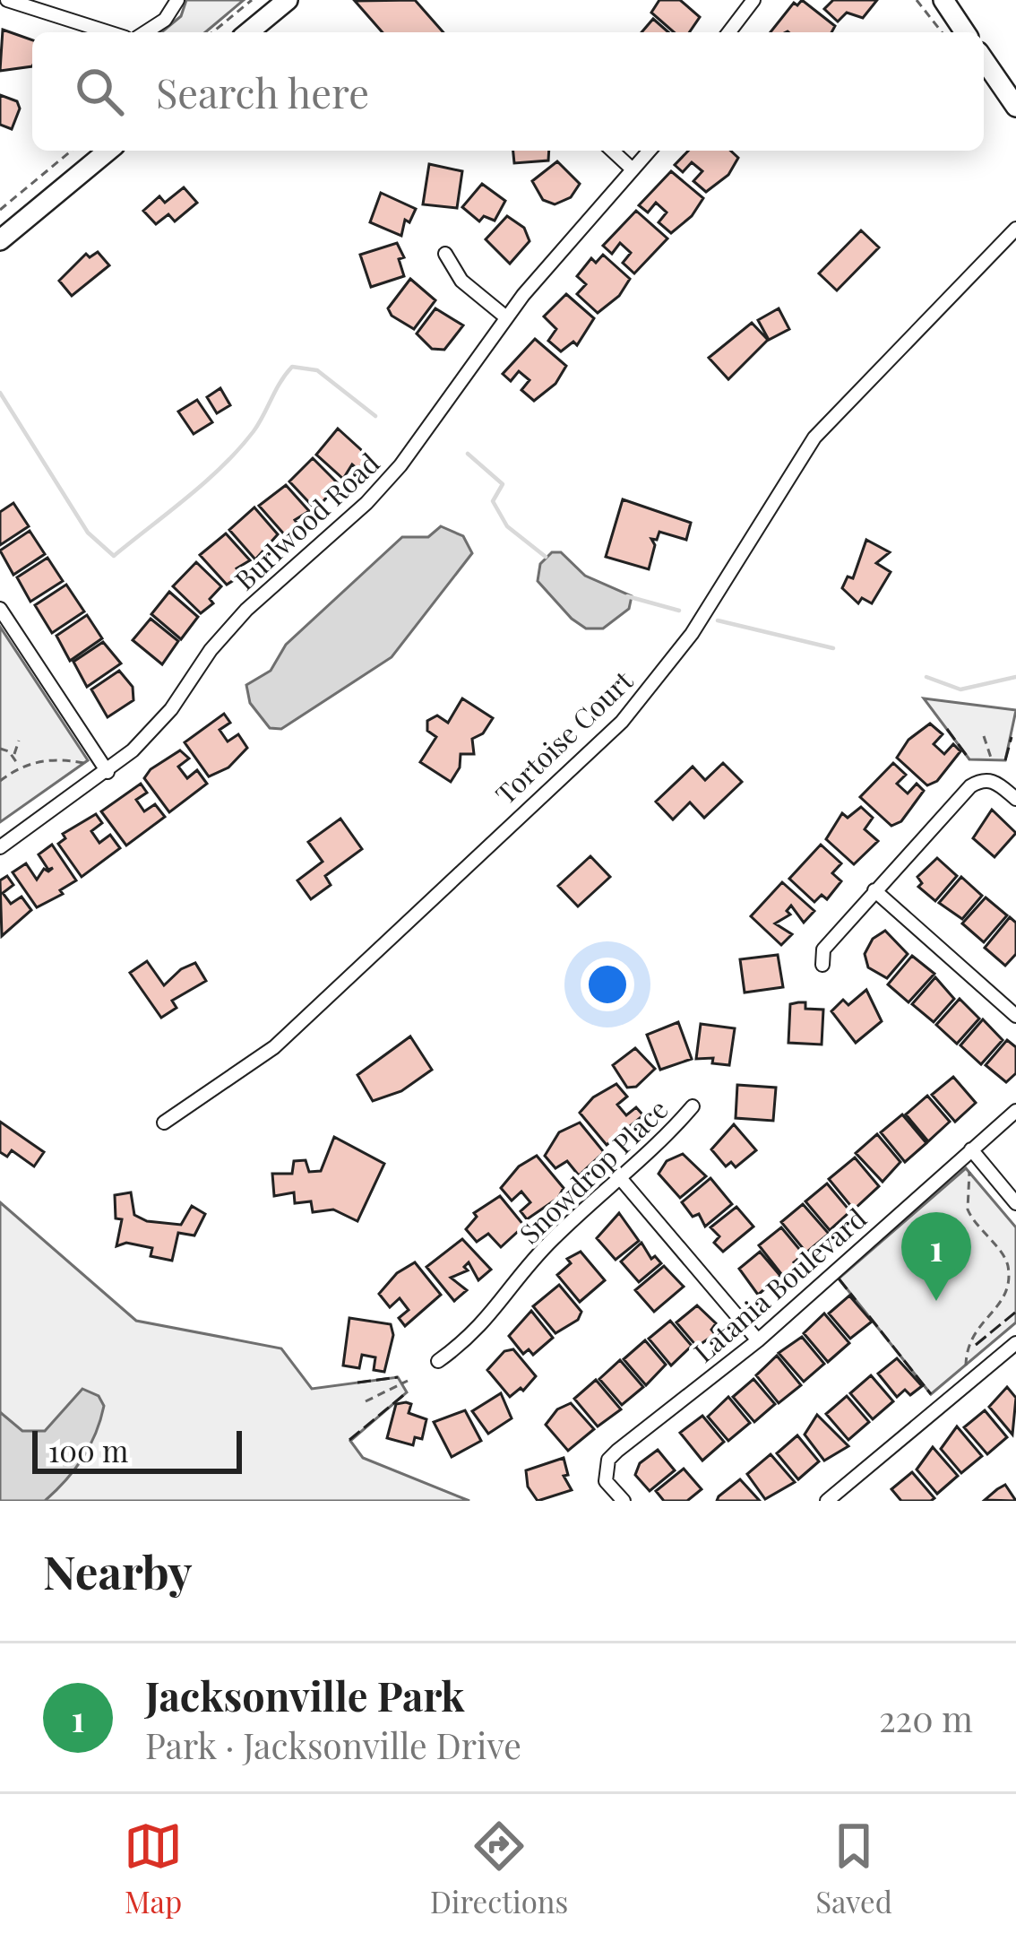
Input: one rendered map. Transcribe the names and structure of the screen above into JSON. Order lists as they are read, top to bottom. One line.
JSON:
{"streets":{"street":["Burlwood Road","Tortoise Court","Snowdrop Place","Latania Boulevard"]},"scale_bar":"100 m","page":{"search":"Search here","pins":"1","scale":"100 m","heading":"Nearby","list":[{"mark":"1","name":"Jacksonville Park","note":"Park · Jacksonville Drive","value":"220 m"}],"nav":["Map","Directions","Saved"]}}
